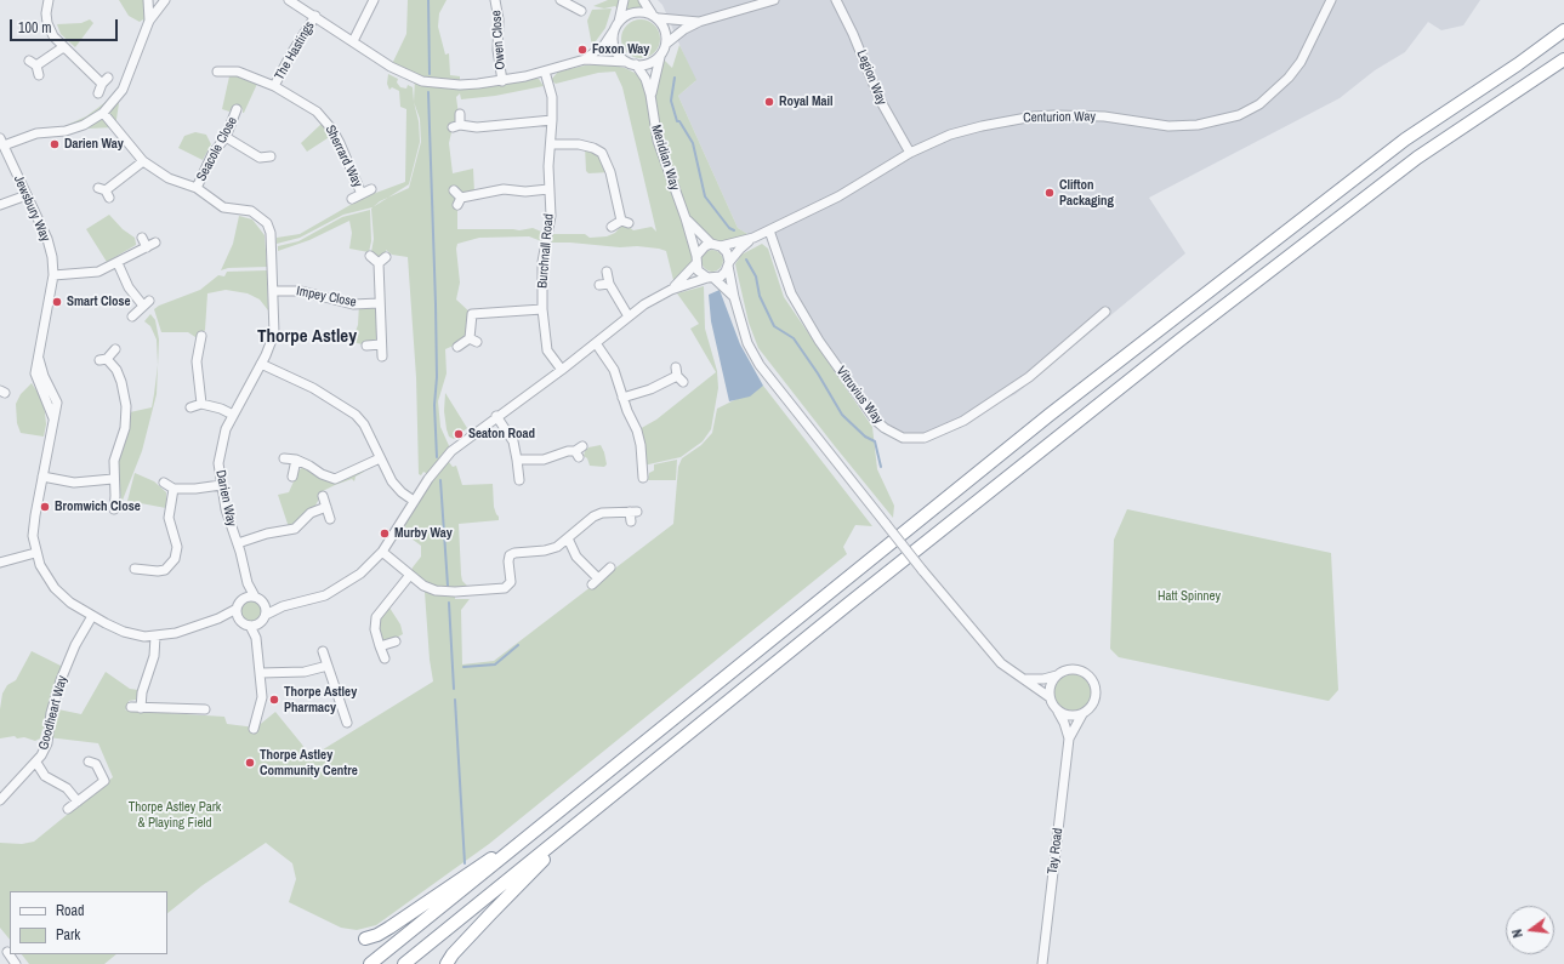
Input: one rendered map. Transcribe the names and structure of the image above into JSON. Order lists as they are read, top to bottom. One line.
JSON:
{"streets":{"street":["Owen Close","The Hastings","Legion Way","Centurion Way","Seacole Close","Sherrard Way","Meridian Way","Jewsbury Way","Burchnall Road","Impey Close","Vitruvius Way","Darien Way","Goodheart Way","Tay Road"]},"crossings":[["The Hastings","Sherrard Way"],["Legion Way","Centurion Way"],["Centurion Way","Meridian Way"],["Centurion Way","Vitruvius Way"],["Seacole Close","Darien Way"],["Jewsbury Way","Darien Way"],["Jewsbury Way","Goodheart Way"],["Impey Close","Darien Way"]],"districts":["Thorpe Astley"],"parks":["Hatt Spinney","Thorpe Astley Park & Playing Field"],"places":["Foxon Way","Royal Mail","Darien Way","Clifton Packaging","Smart Close","Seaton Road","Bromwich Close","Murby Way","Thorpe Astley Pharmacy","Thorpe Astley Community Centre"],"legend":["Road","Park"],"scale_bar":"100 m","north":"left"}
